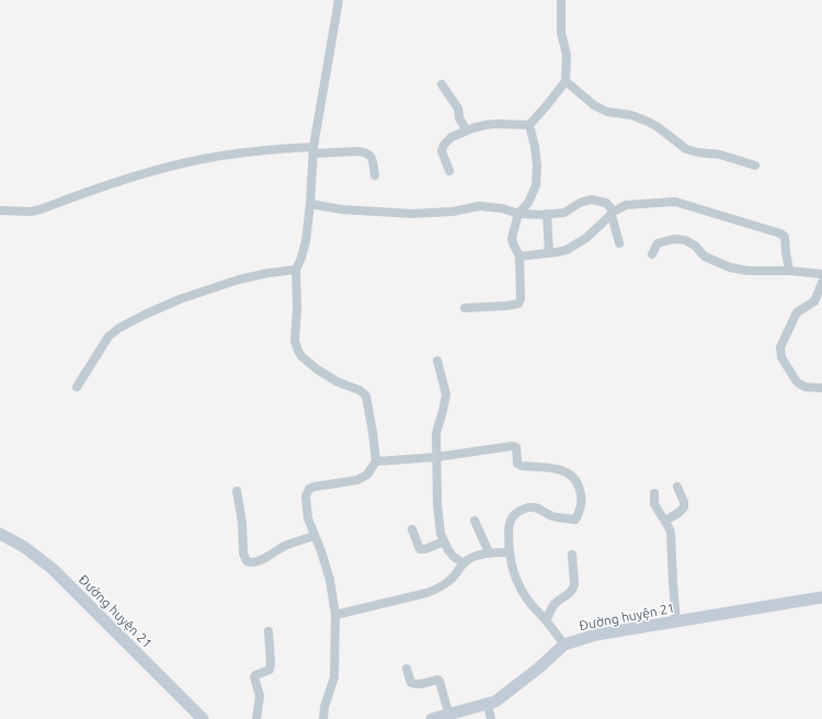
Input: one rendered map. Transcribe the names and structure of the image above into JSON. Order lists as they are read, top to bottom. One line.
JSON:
{"streets":{"street":["Đường huyện 21"]}}
